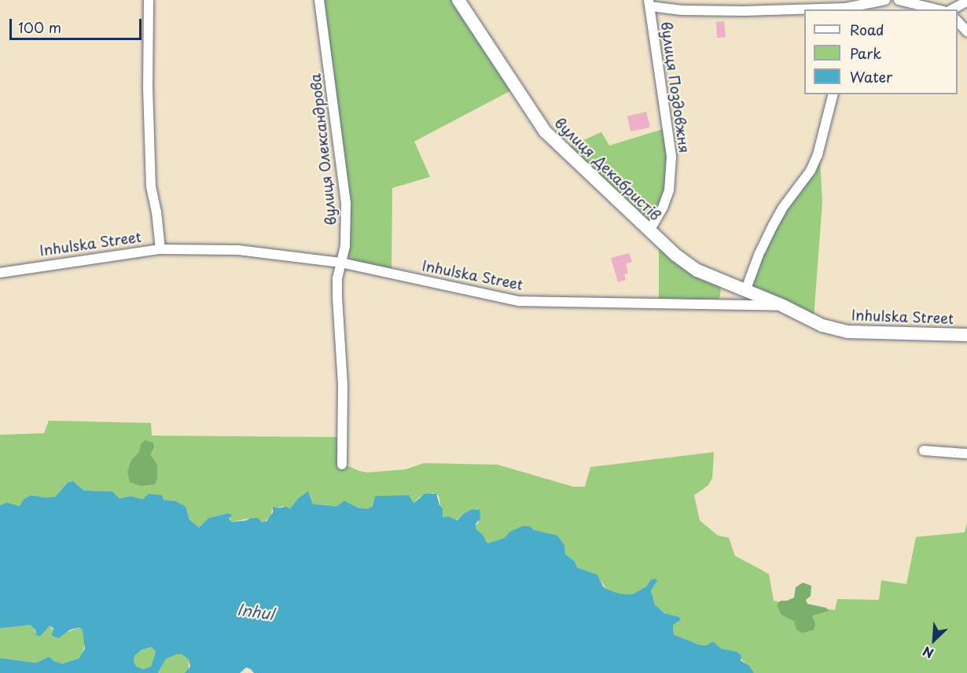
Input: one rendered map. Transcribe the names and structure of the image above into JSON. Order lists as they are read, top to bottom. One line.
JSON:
{"streets":{"street":["вулиця Поздовжня","вулиця Олександрова","вулиця Декабристів","Inhulska Street"]},"crossings":[["вулиця Поздовжня","вулиця Декабристів"],["вулиця Олександрова","Inhulska Street"],["вулиця Декабристів","Inhulska Street"]],"water":["Inhul"],"legend":["Road","Park","Water"],"scale_bar":"100 m","north":"bottom left"}
